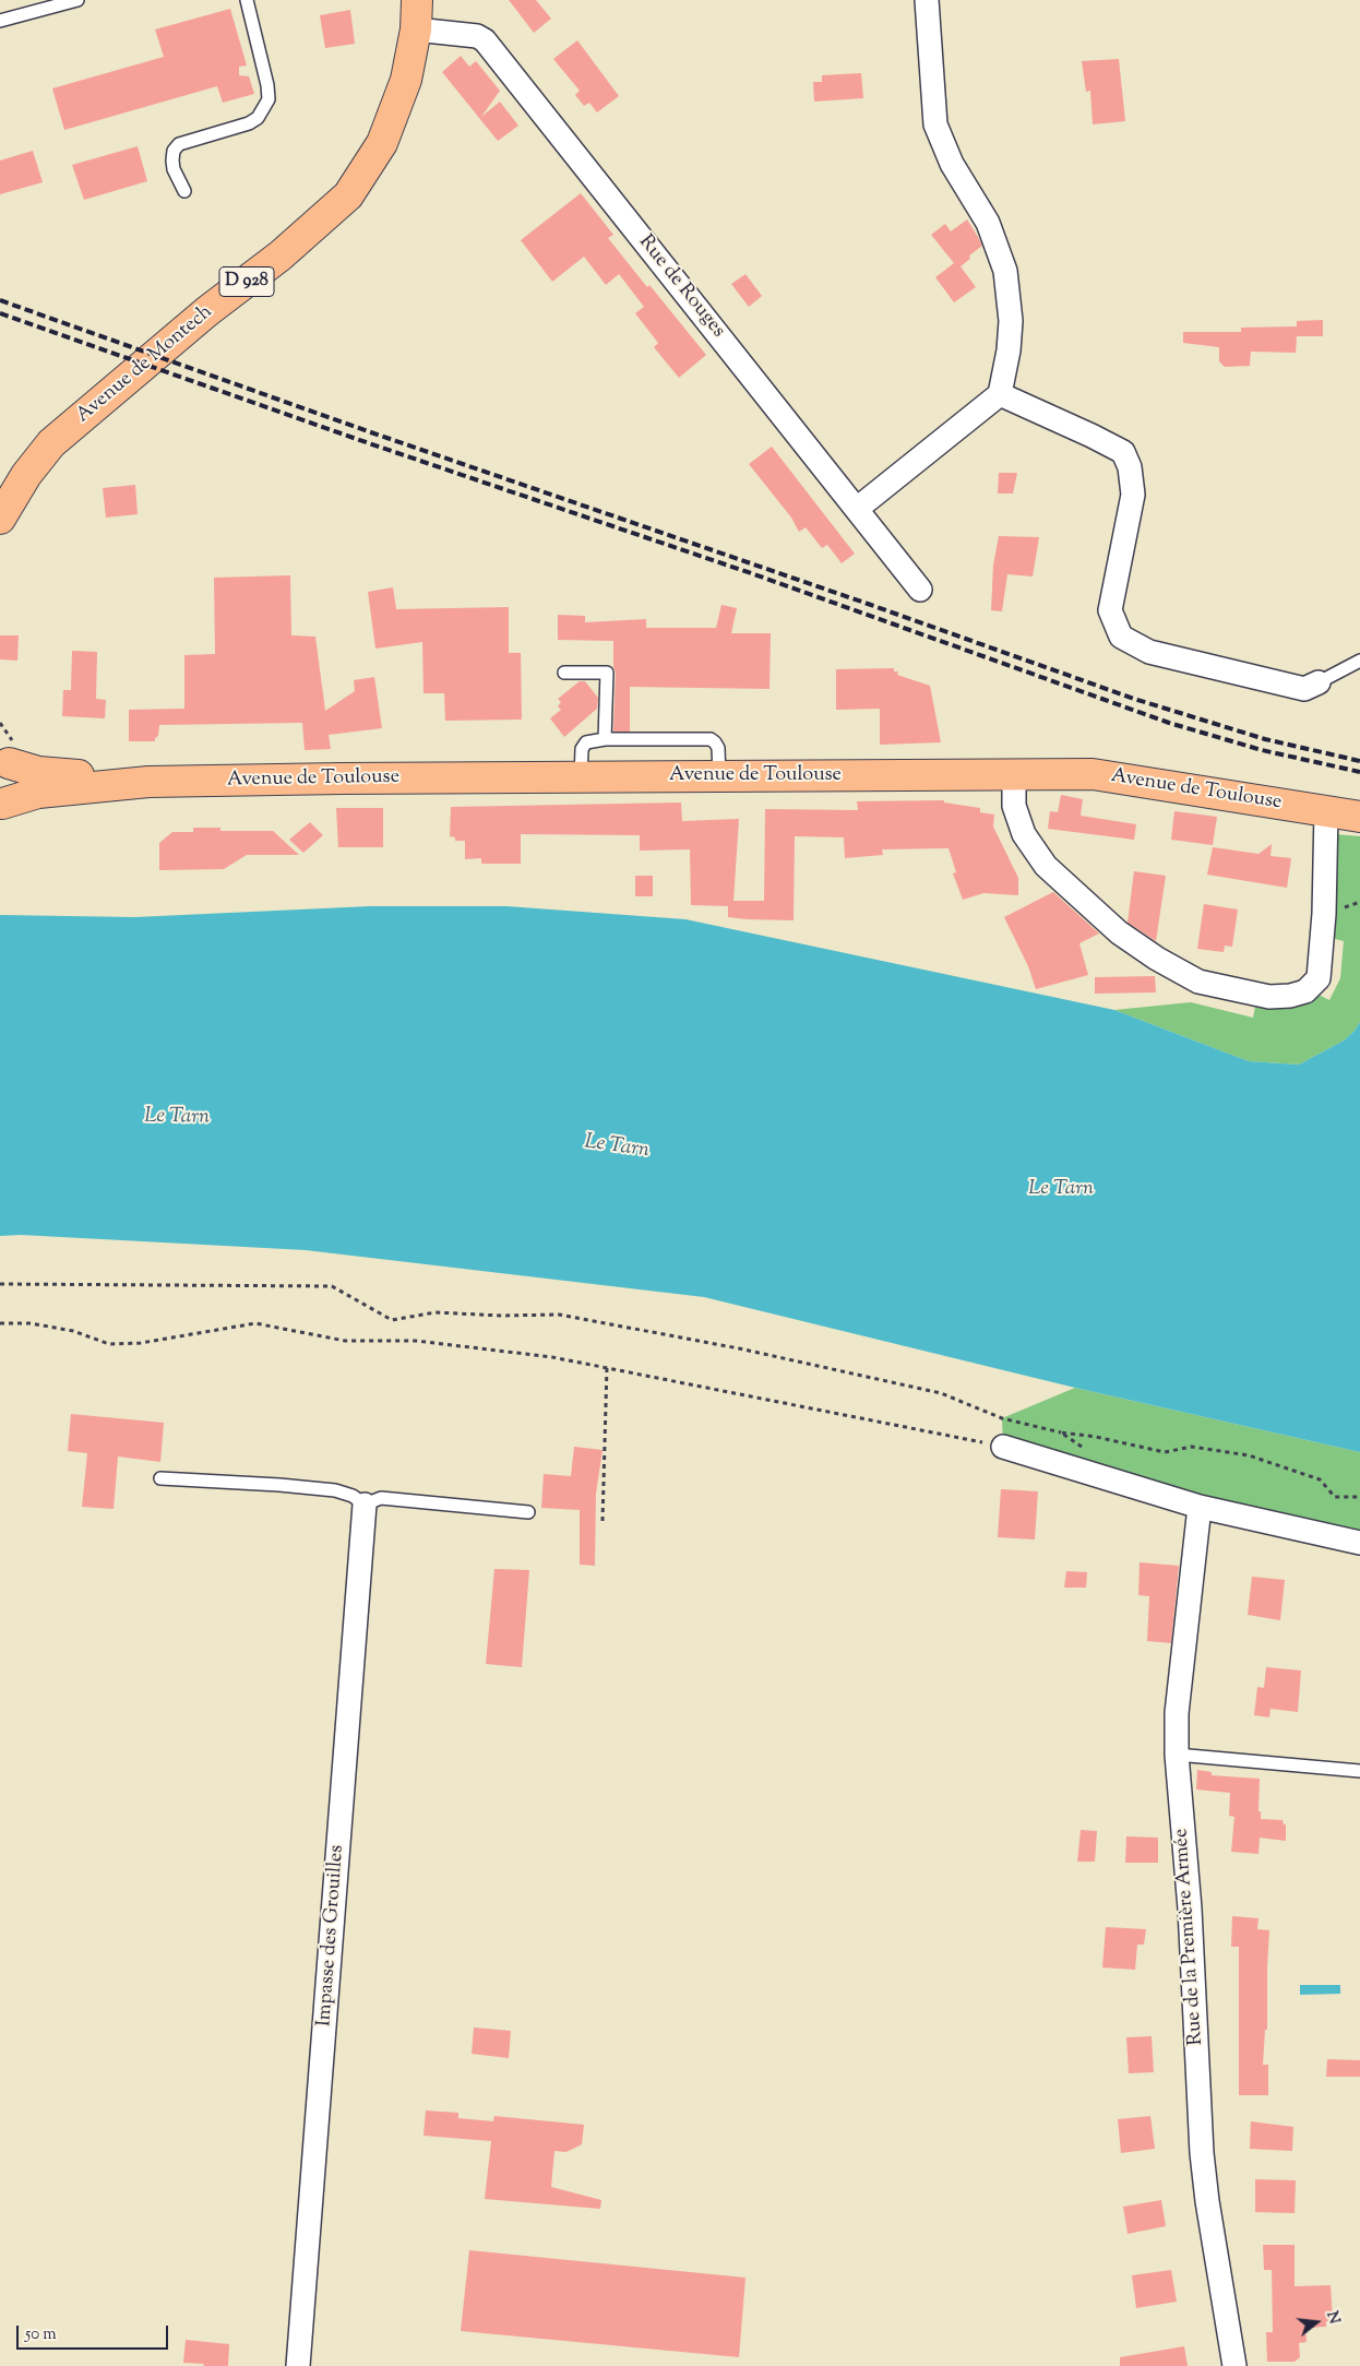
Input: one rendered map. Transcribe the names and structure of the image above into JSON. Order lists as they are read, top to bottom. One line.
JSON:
{"streets":{"main road":["D 928","Avenue de Montech","Avenue de Toulouse"],"street":["Rue de Rouges","Impasse des Grouilles","Rue de la Première Armée"]},"crossings":[["Rue de Rouges","Avenue de Montech"]],"water":["Le Tarn"],"scale_bar":"50 m","north":"right"}
